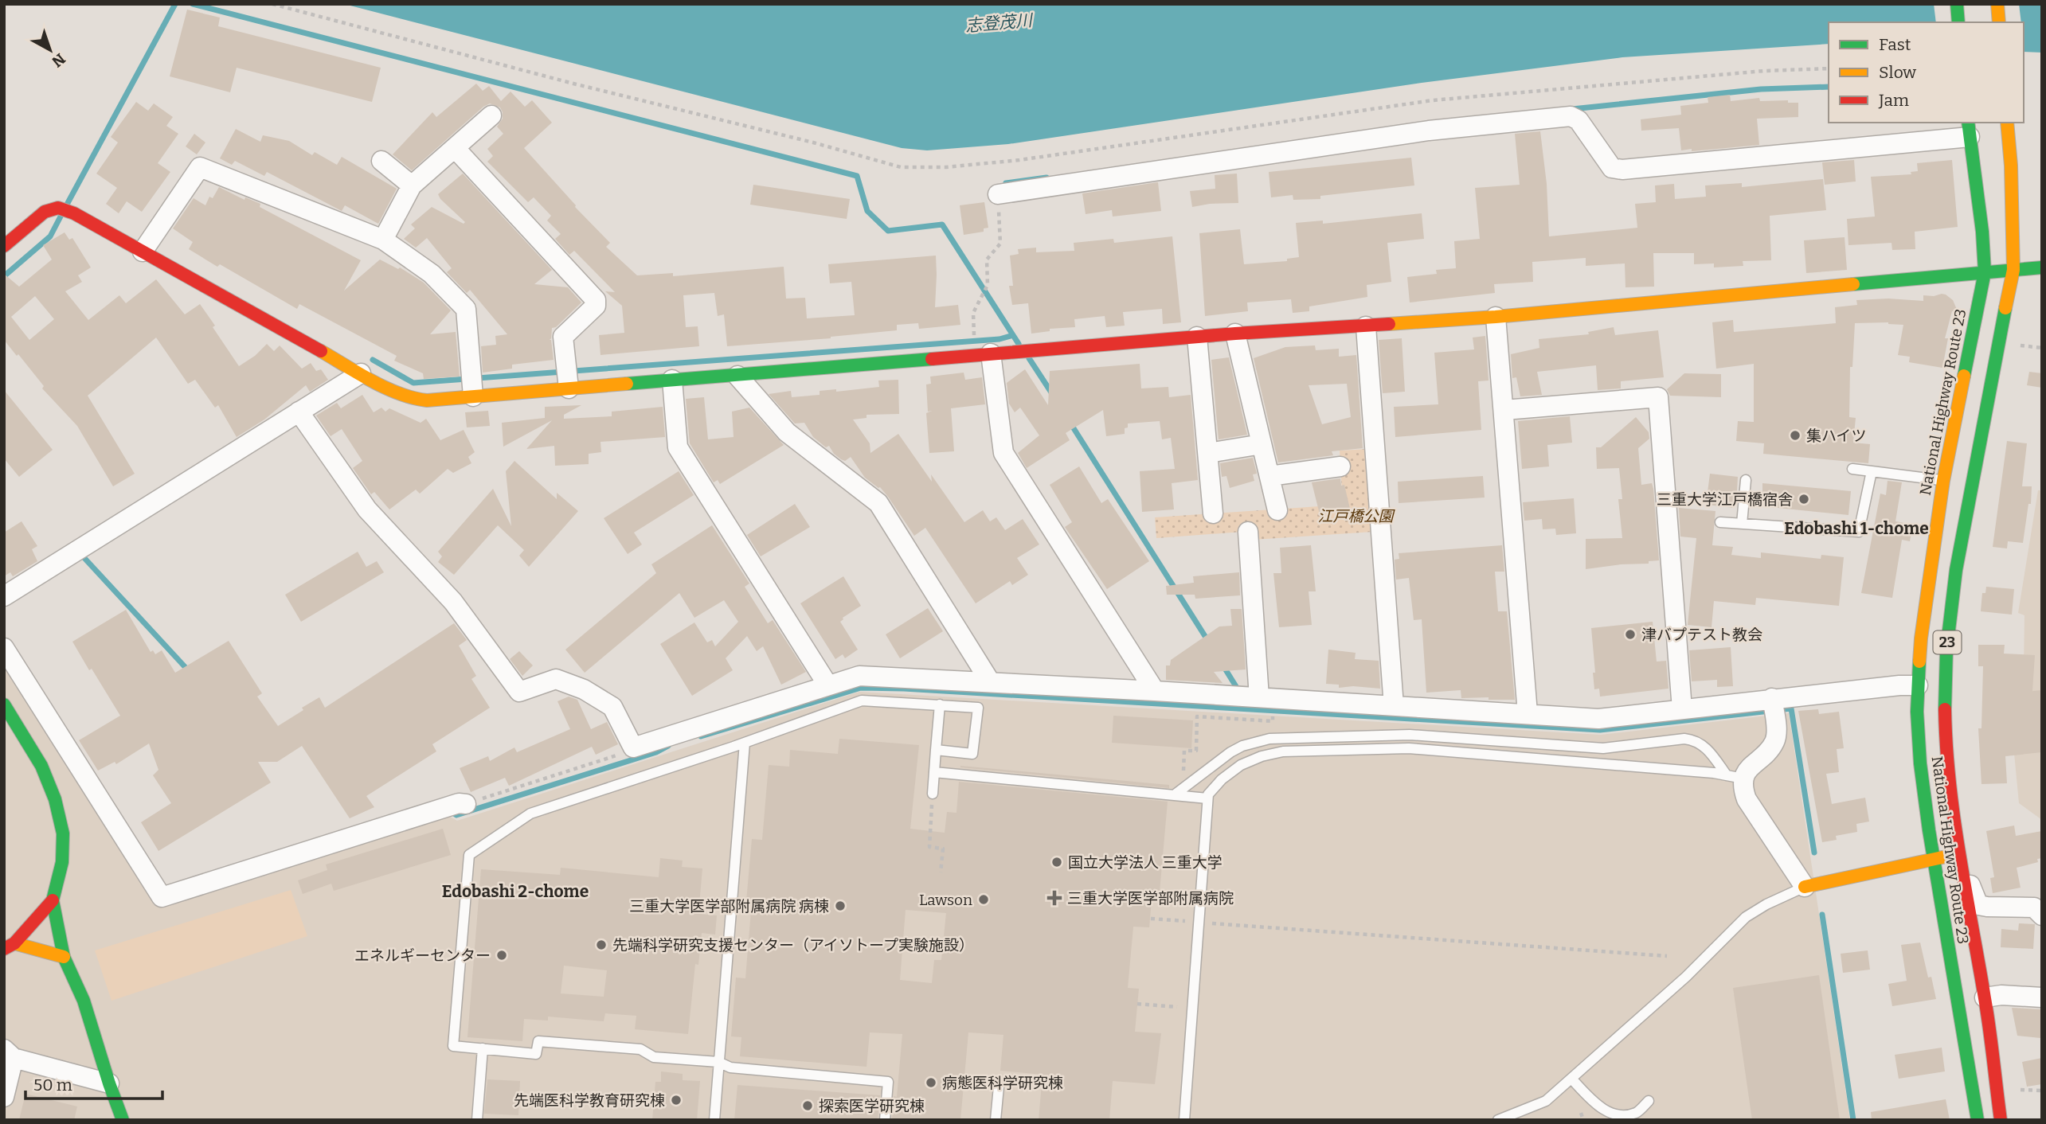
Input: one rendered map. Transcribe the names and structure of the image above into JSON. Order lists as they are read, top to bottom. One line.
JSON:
{"streets":{"main road":["National Highway Route 23","23"]},"districts":["Edobashi 1-chome","Edobashi 2-chome"],"water":["志登茂川"],"parks":["江戸橋公園"],"places":{"other":["集ハイツ","三重大学江戸橋宿舎","津バプテスト教会","国立大学法人 三重大学","Lawson","三重大学医学部附属病院 病棟","先端科学研究支援センター（アイソトープ実験施設）","エネルギーセンター","病態医科学研究棟","先端医科学教育研究棟","探索医学研究棟"],"health":["三重大学医学部附属病院"]},"legend":["Fast","Slow","Jam"],"scale_bar":"50 m","north":"bottom right"}
